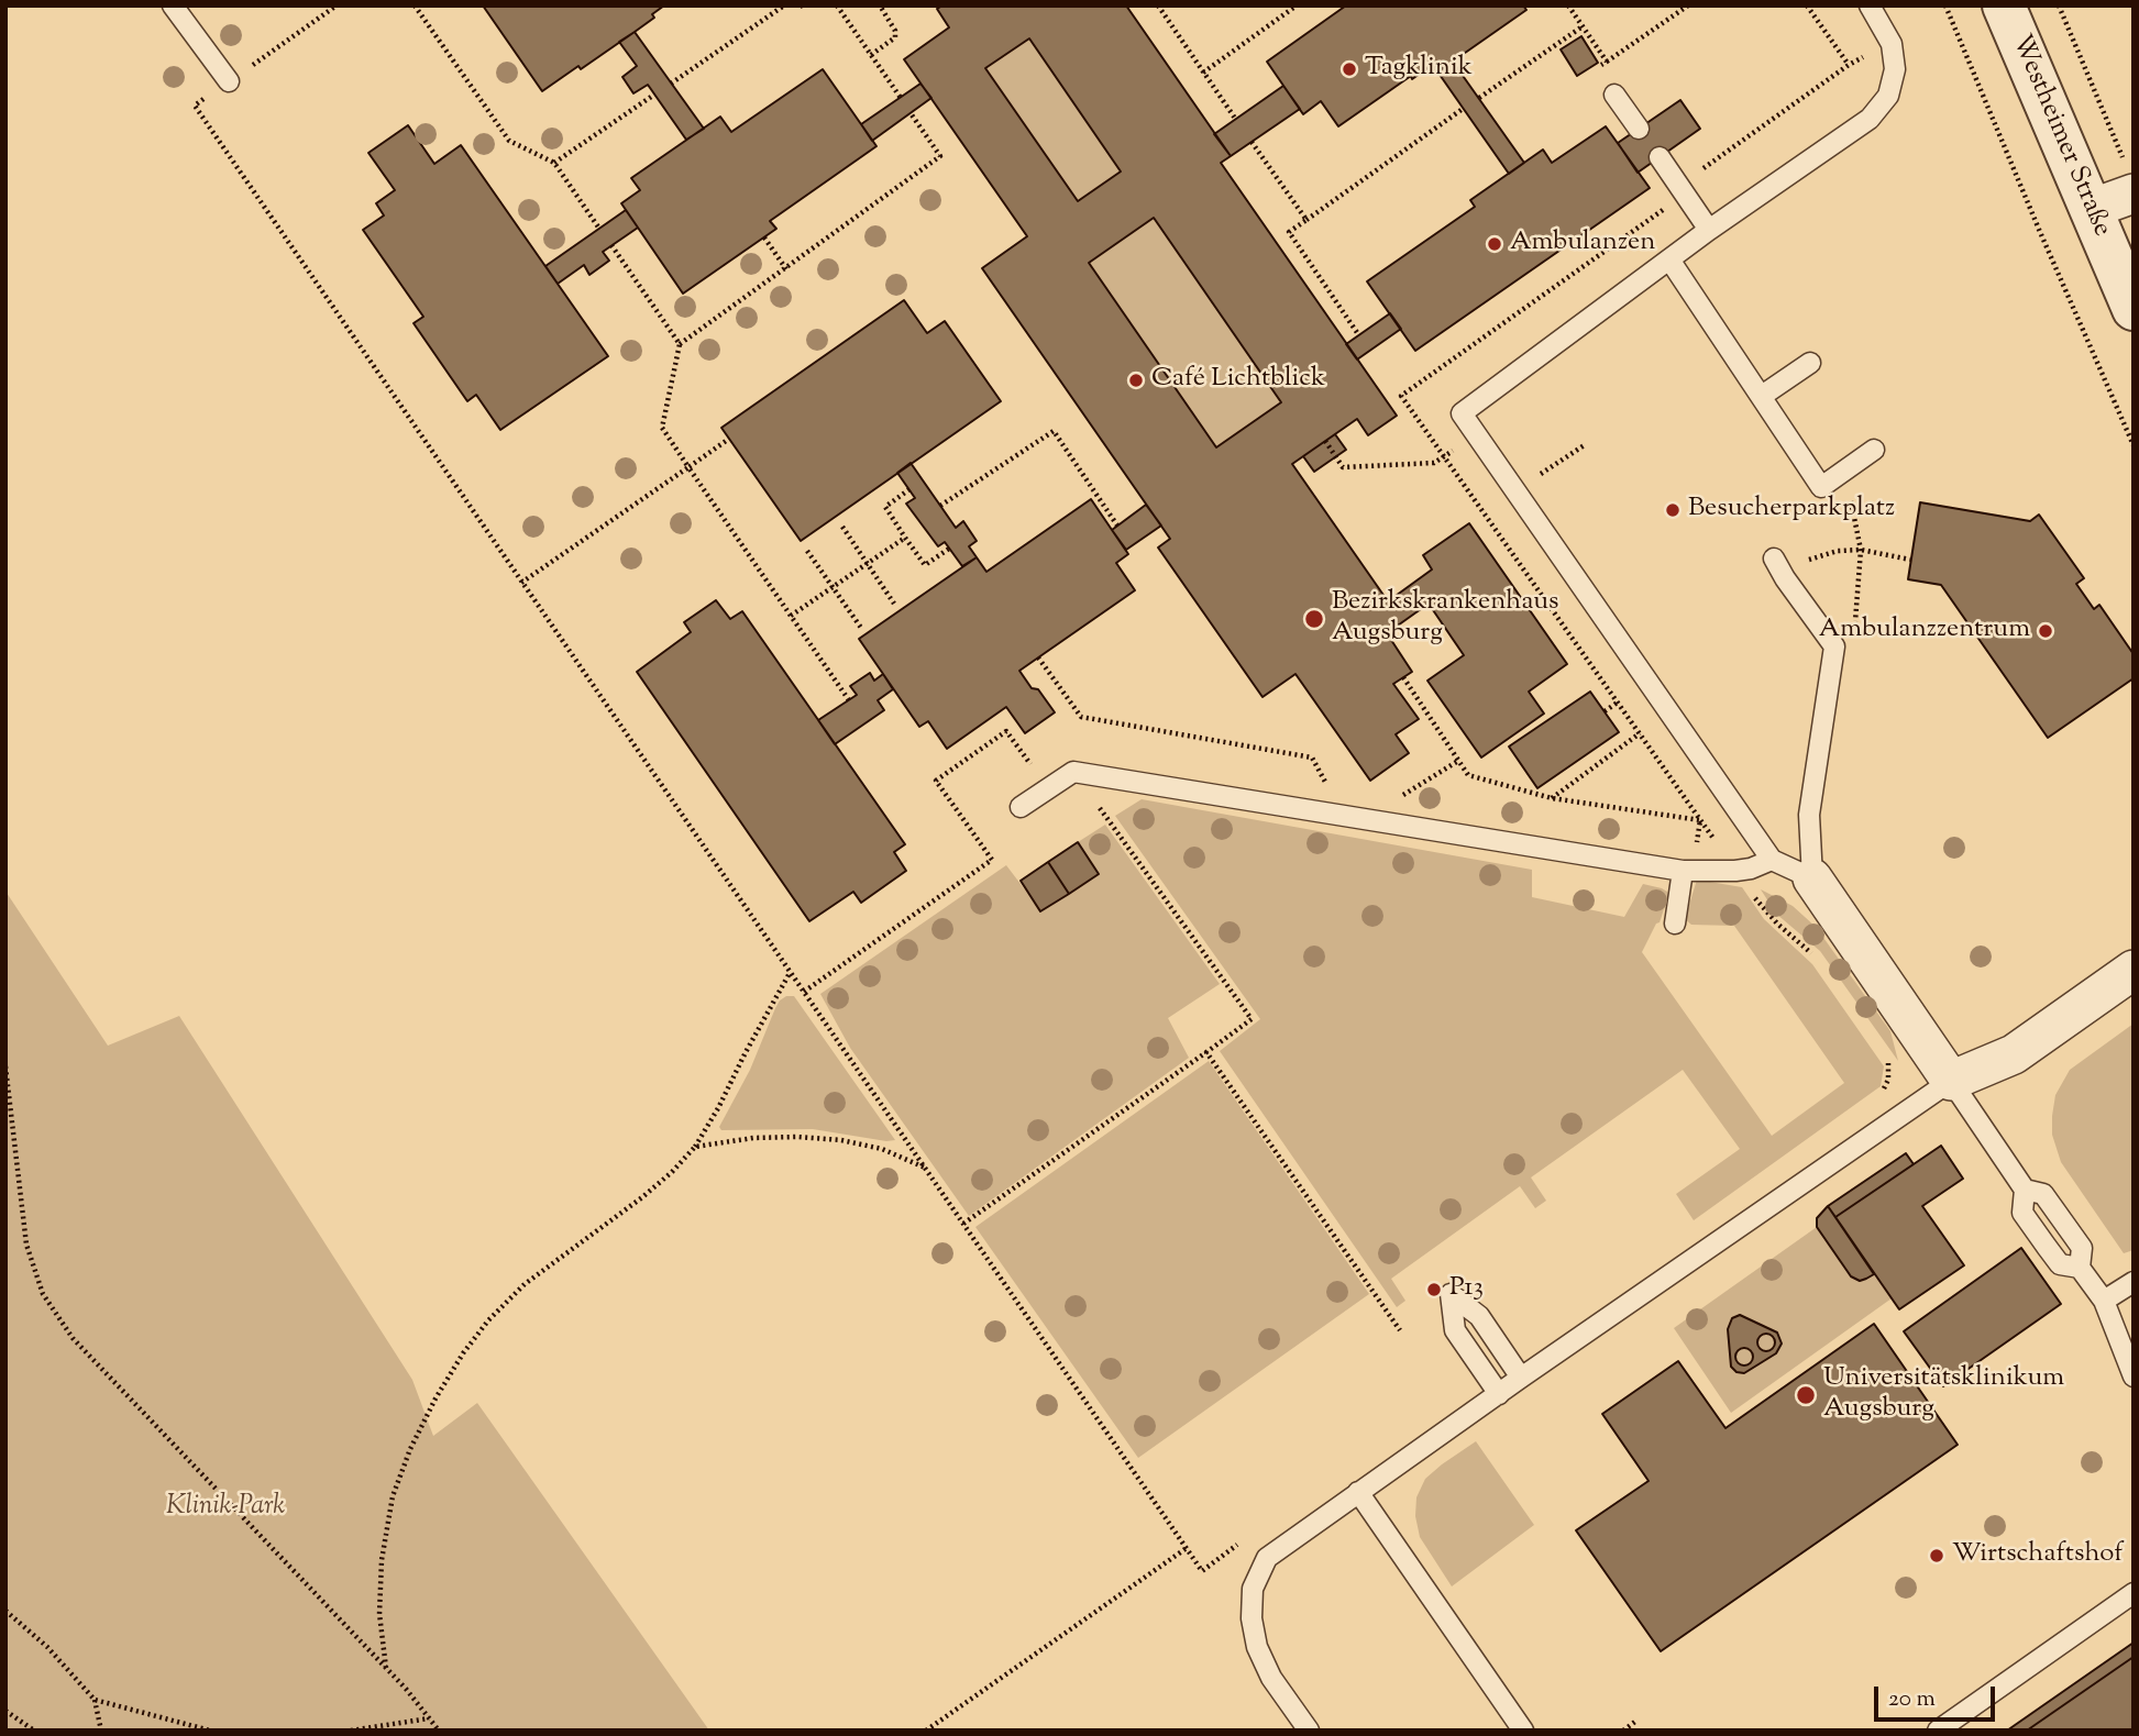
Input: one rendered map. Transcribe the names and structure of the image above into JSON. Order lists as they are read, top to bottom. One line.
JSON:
{"streets":{"street":["Westheimer Straße"]},"parks":["Klinik-Park"],"places":["Tagklinik","Ambulanzen","Café Lichtblick","Besucherparkplatz","Bezirkskrankenhaus Augsburg","Ambulanzzentrum","P13","Universitätsklinikum Augsburg","Wirtschaftshof"],"scale_bar":"20 m"}
